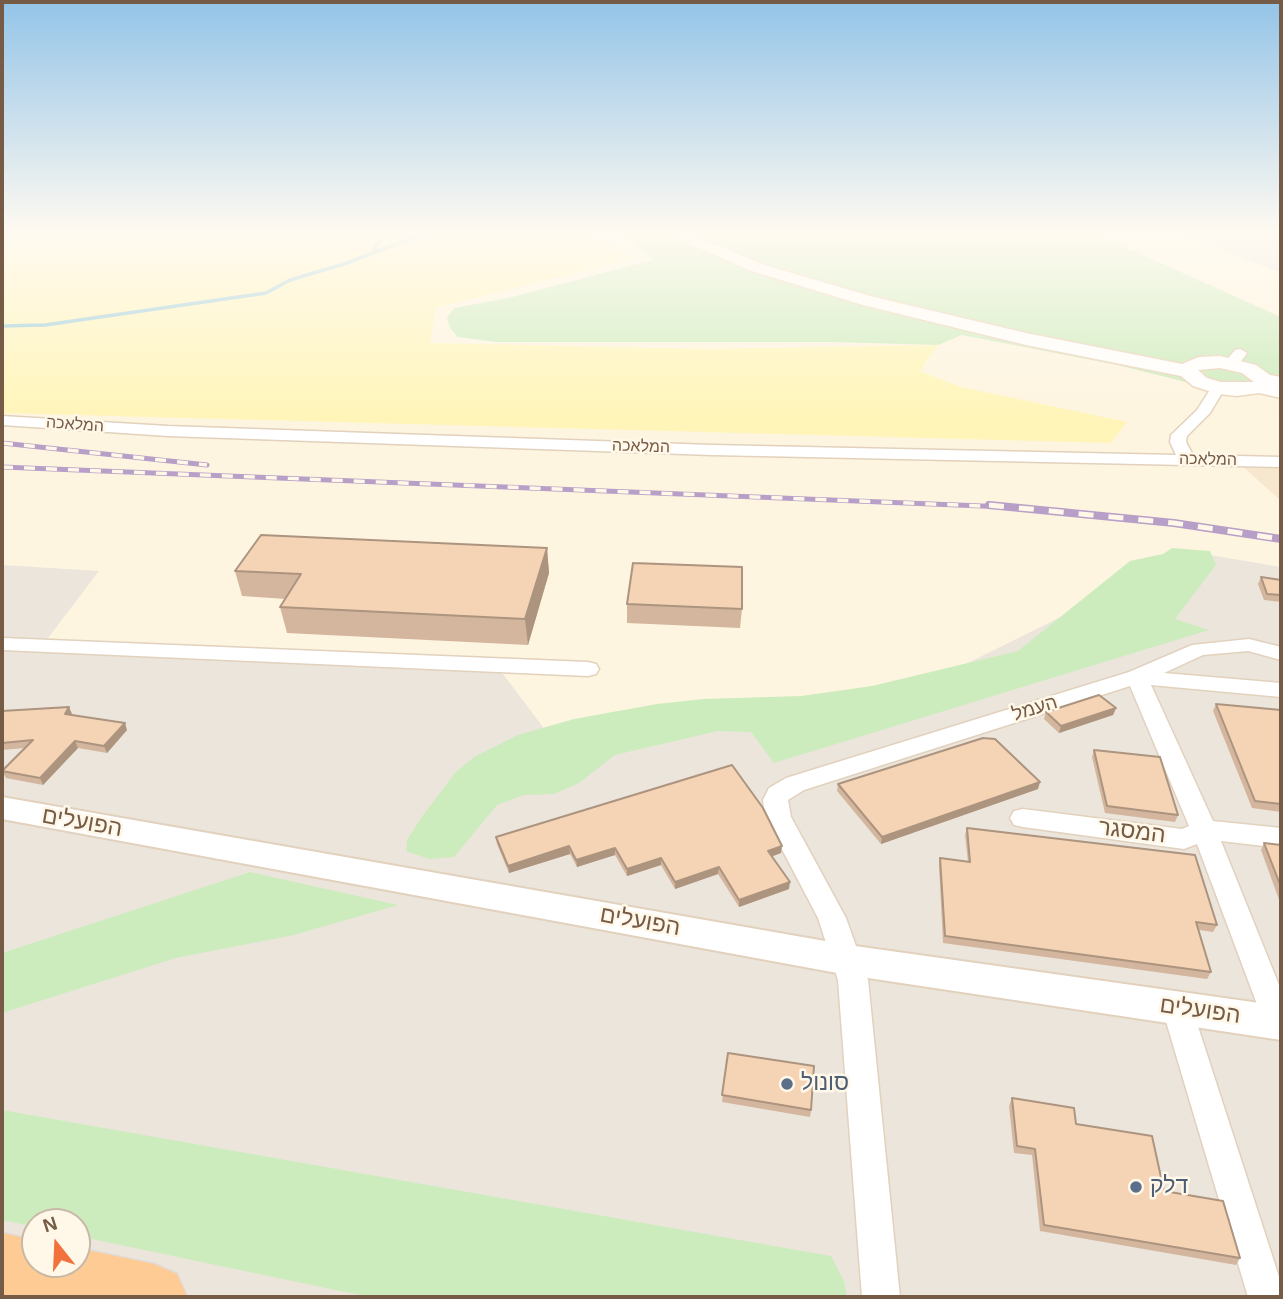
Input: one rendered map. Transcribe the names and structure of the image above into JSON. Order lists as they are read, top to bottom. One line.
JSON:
{"streets":{"street":["המלאכה","העמל","הפועלים","המסגר"]},"crossings":[["העמל","הפועלים"]],"places":["סונול","דלק"],"north":"top"}
